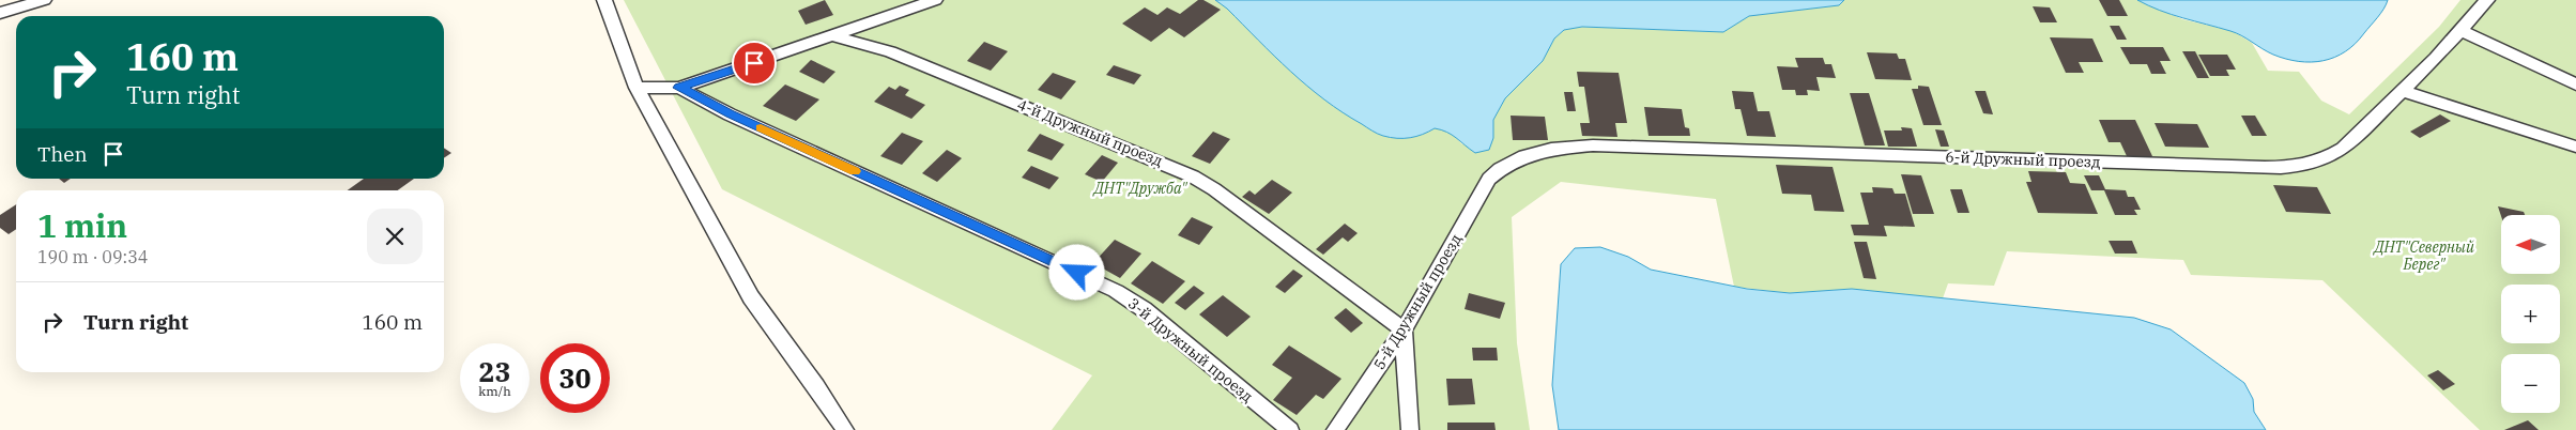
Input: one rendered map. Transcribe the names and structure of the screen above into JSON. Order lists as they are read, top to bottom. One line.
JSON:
{"streets":{"street":["4-й Дружный проезд","6-й Дружный проезд","5-й Дружный проезд","3-й Дружный проезд"]},"crossings":[["4-й Дружный проезд","5-й Дружный проезд"],["6-й Дружный проезд","5-й Дружный проезд"]],"parks":["ДНТ\"Дружба\"","ДНТ\"Северный Берег\""],"north":"left","page":{"turn":["160 m","Turn right"],"then":"Then","heading":["1 min","190 m · 09:34"],"map_buttons":["+","−"],"list":[{"name":"Turn right","value":"160 m"}],"speed":"23 km/h","limit":"30"}}
